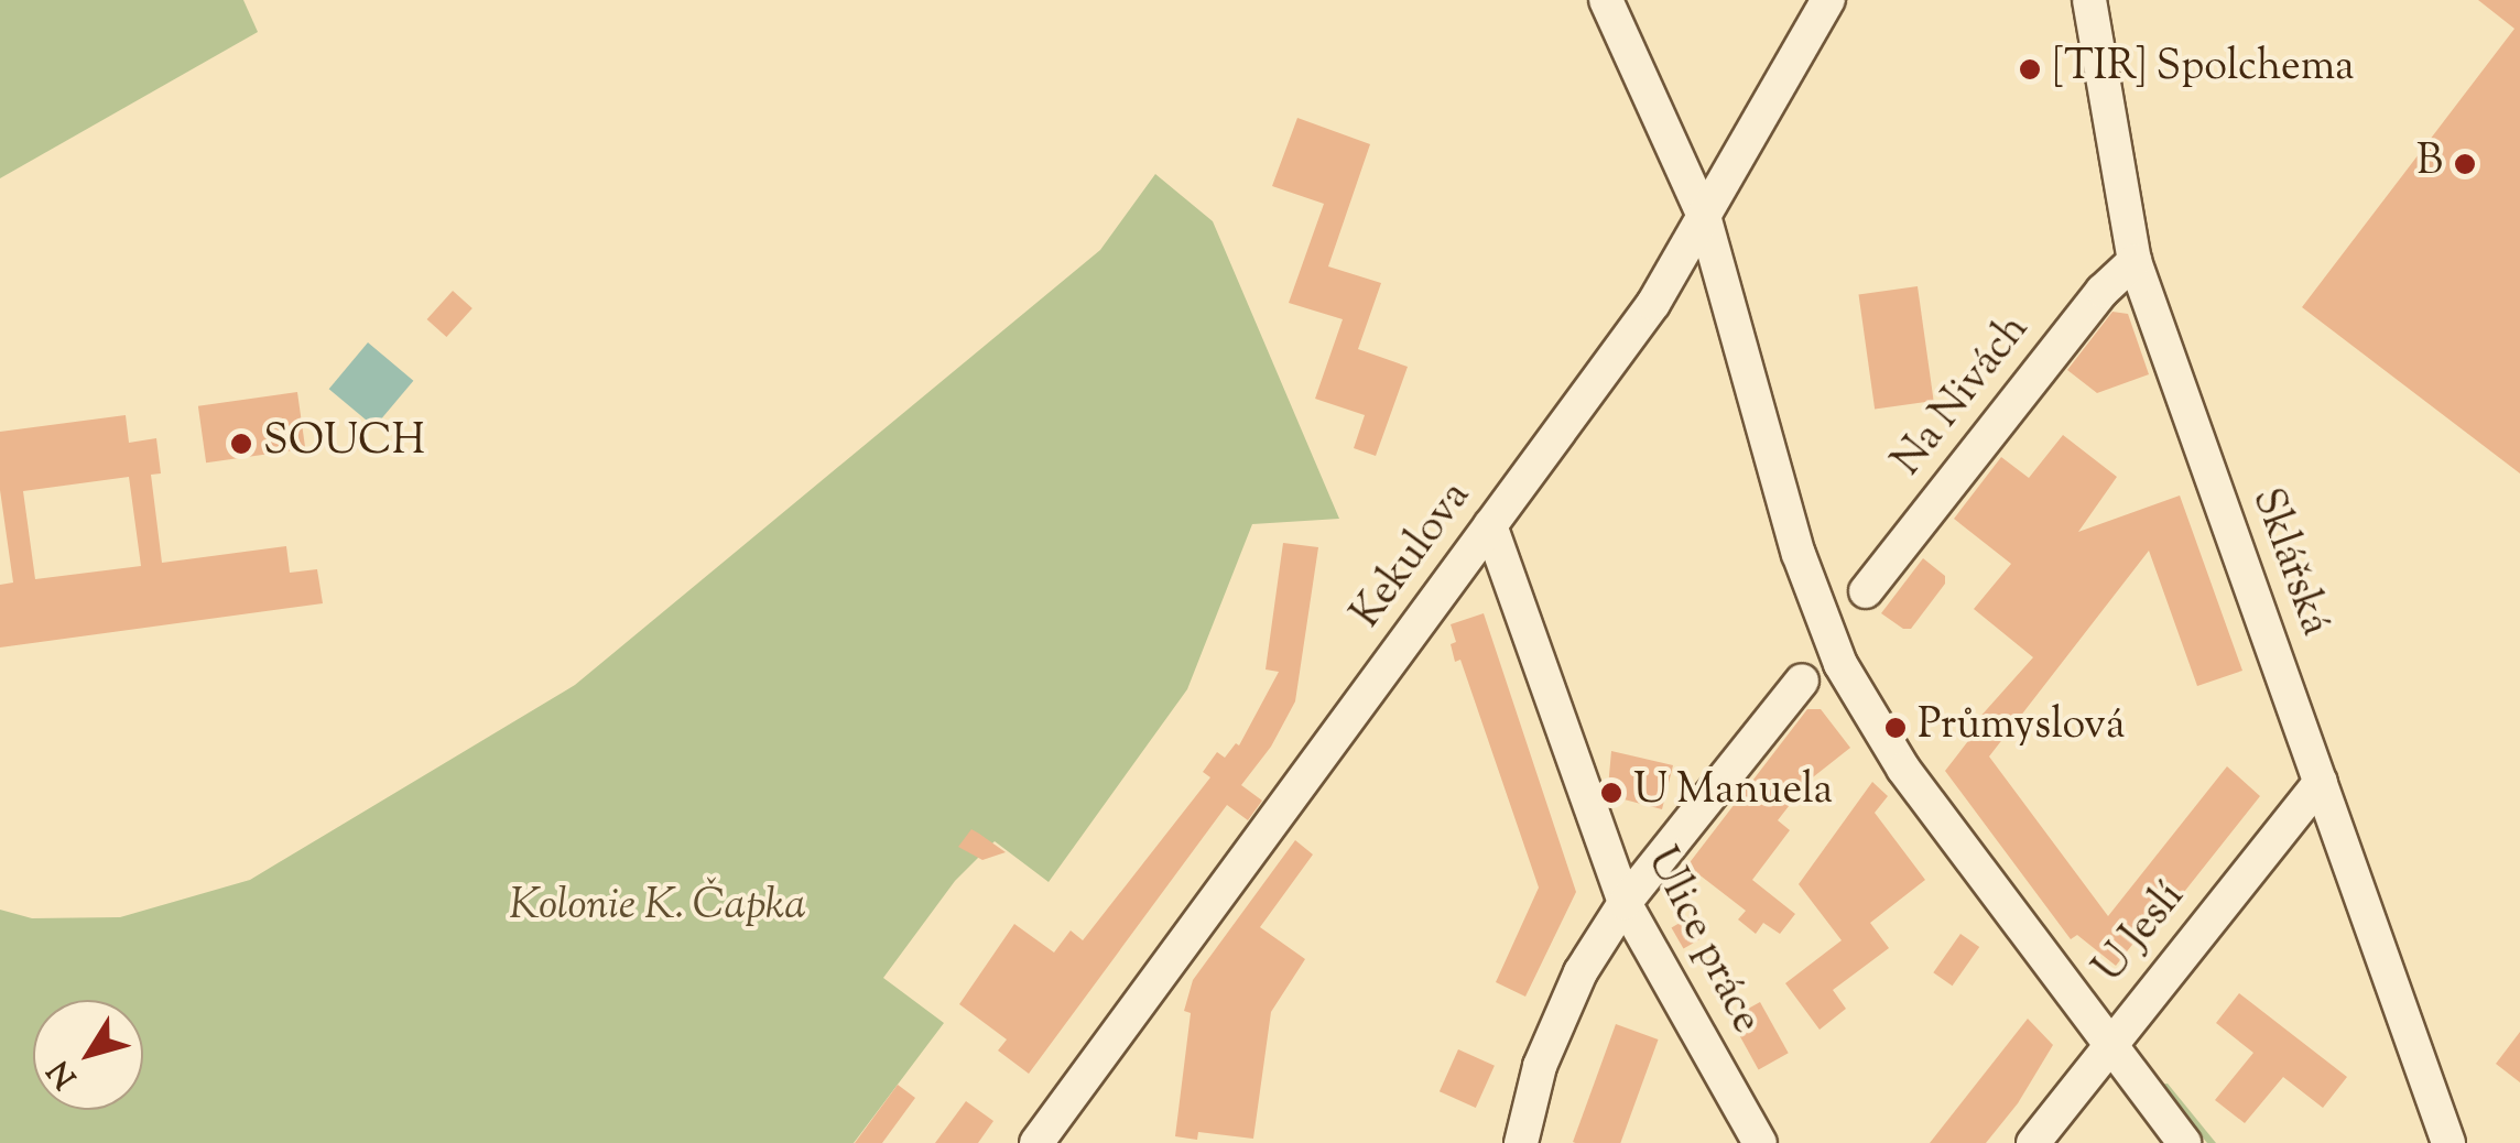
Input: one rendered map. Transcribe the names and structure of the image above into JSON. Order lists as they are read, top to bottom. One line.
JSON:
{"streets":{"street":["Na Nivách","Kekulova","Sklářská","U Jeslí","Ulice práce"]},"crossings":[["Na Nivách","Sklářská"],["Kekulova","Ulice práce"],["Sklářská","U Jeslí"]],"parks":["Kolonie K. Čapka"],"places":["[TIR] Spolchema","B","SOUCH","Průmyslová","U Manuela"],"north":"bottom left"}
